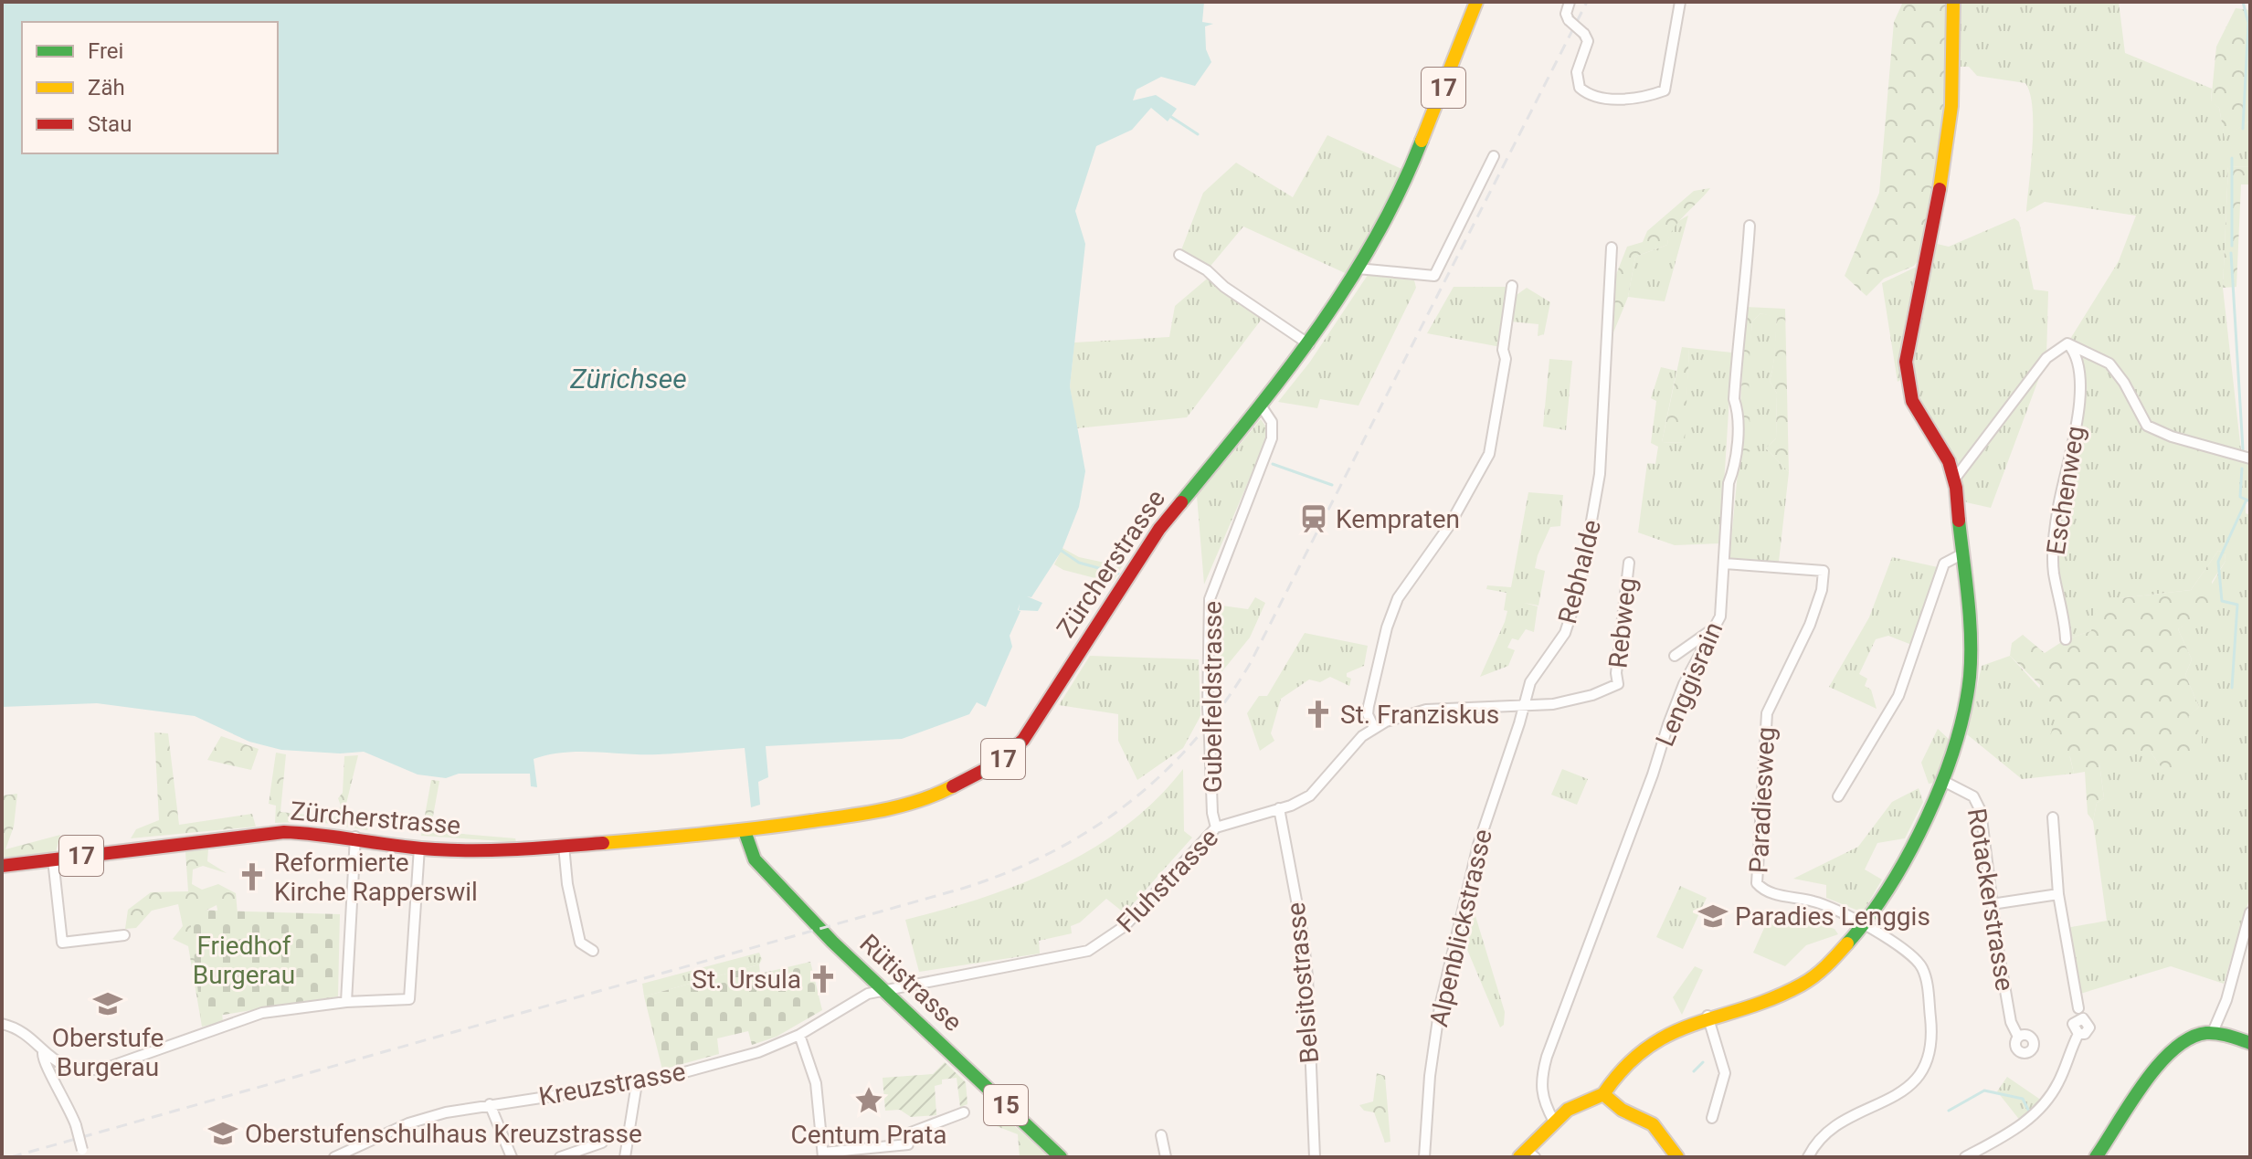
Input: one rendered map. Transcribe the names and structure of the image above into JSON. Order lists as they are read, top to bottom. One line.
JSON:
{"streets":{"main road":["17","Zürcherstrasse","Rütistrasse","15"],"street":["Eschenweg","Rebhalde","Rebweg","Lenggisrain","Gubelfeldstrasse","Paradiesweg","Fluhstrasse","Rotackerstrasse","Alpenblickstrasse","Belsitostrasse","Kreuzstrasse"]},"crossings":[["Zürcherstrasse","Gubelfeldstrasse"],["Zürcherstrasse","Rütistrasse"],["Rebhalde","Rebweg"],["Rebhalde","Alpenblickstrasse"],["Rebweg","Alpenblickstrasse"],["Lenggisrain","Paradiesweg"],["Gubelfeldstrasse","Fluhstrasse"],["Fluhstrasse","Rütistrasse"],["Fluhstrasse","Belsitostrasse"],["Fluhstrasse","Kreuzstrasse"],["Rütistrasse","Kreuzstrasse"]],"water":["Zürichsee"],"parks":["Friedhof Burgerau"],"places":{"station":["Kempraten"],"church":["St. Franziskus","Reformierte Kirche Rapperswil","St. Ursula"],"school or university":["Paradies Lenggis","Oberstufe Burgerau","Oberstufenschulhaus Kreuzstrasse"],"place":["Centum Prata"]},"legend":["Frei","Zäh","Stau"]}
